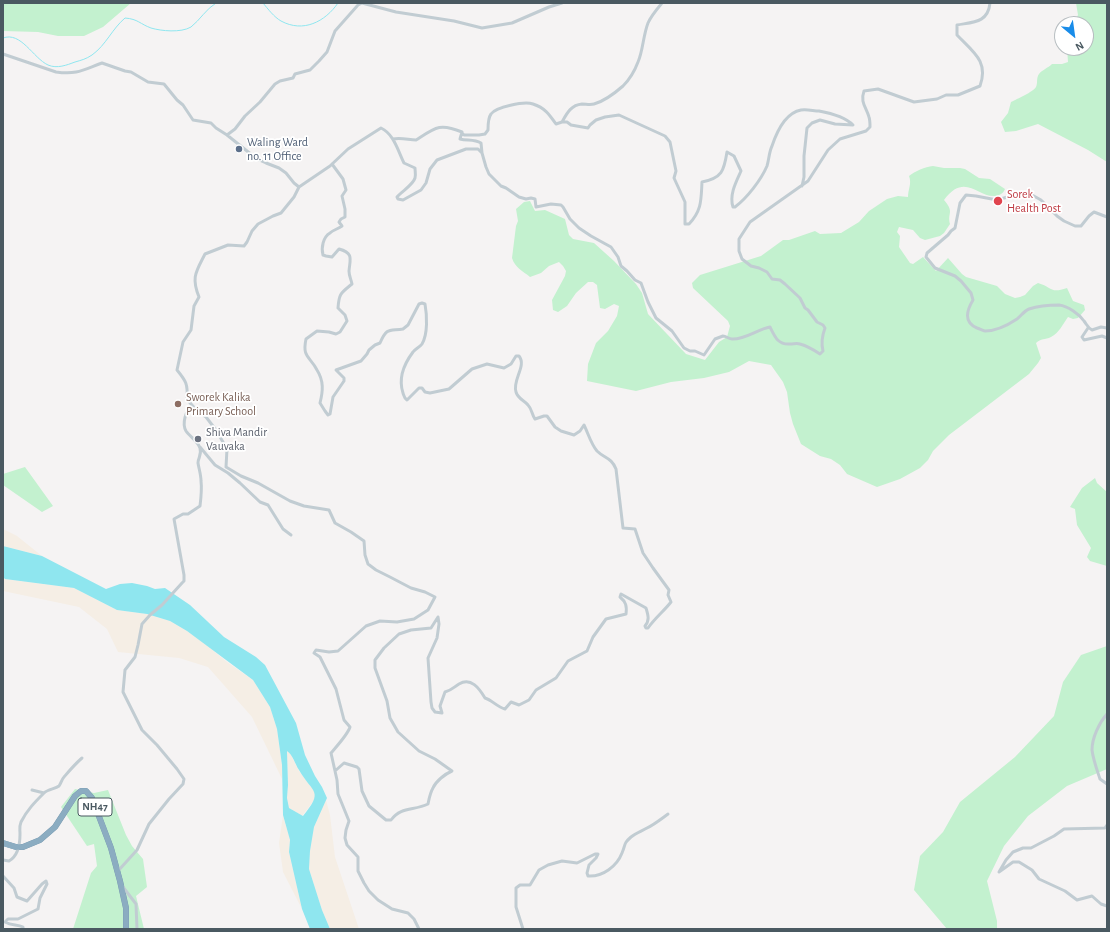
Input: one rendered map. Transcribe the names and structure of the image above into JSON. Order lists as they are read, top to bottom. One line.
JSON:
{"streets":{"highway":["NH47"]},"places":["Waling Ward no. 11 Office","Sorek Health Post","Sworek Kalika Primary School","Shiva Mandir Vauvaka"],"north":"bottom right"}
